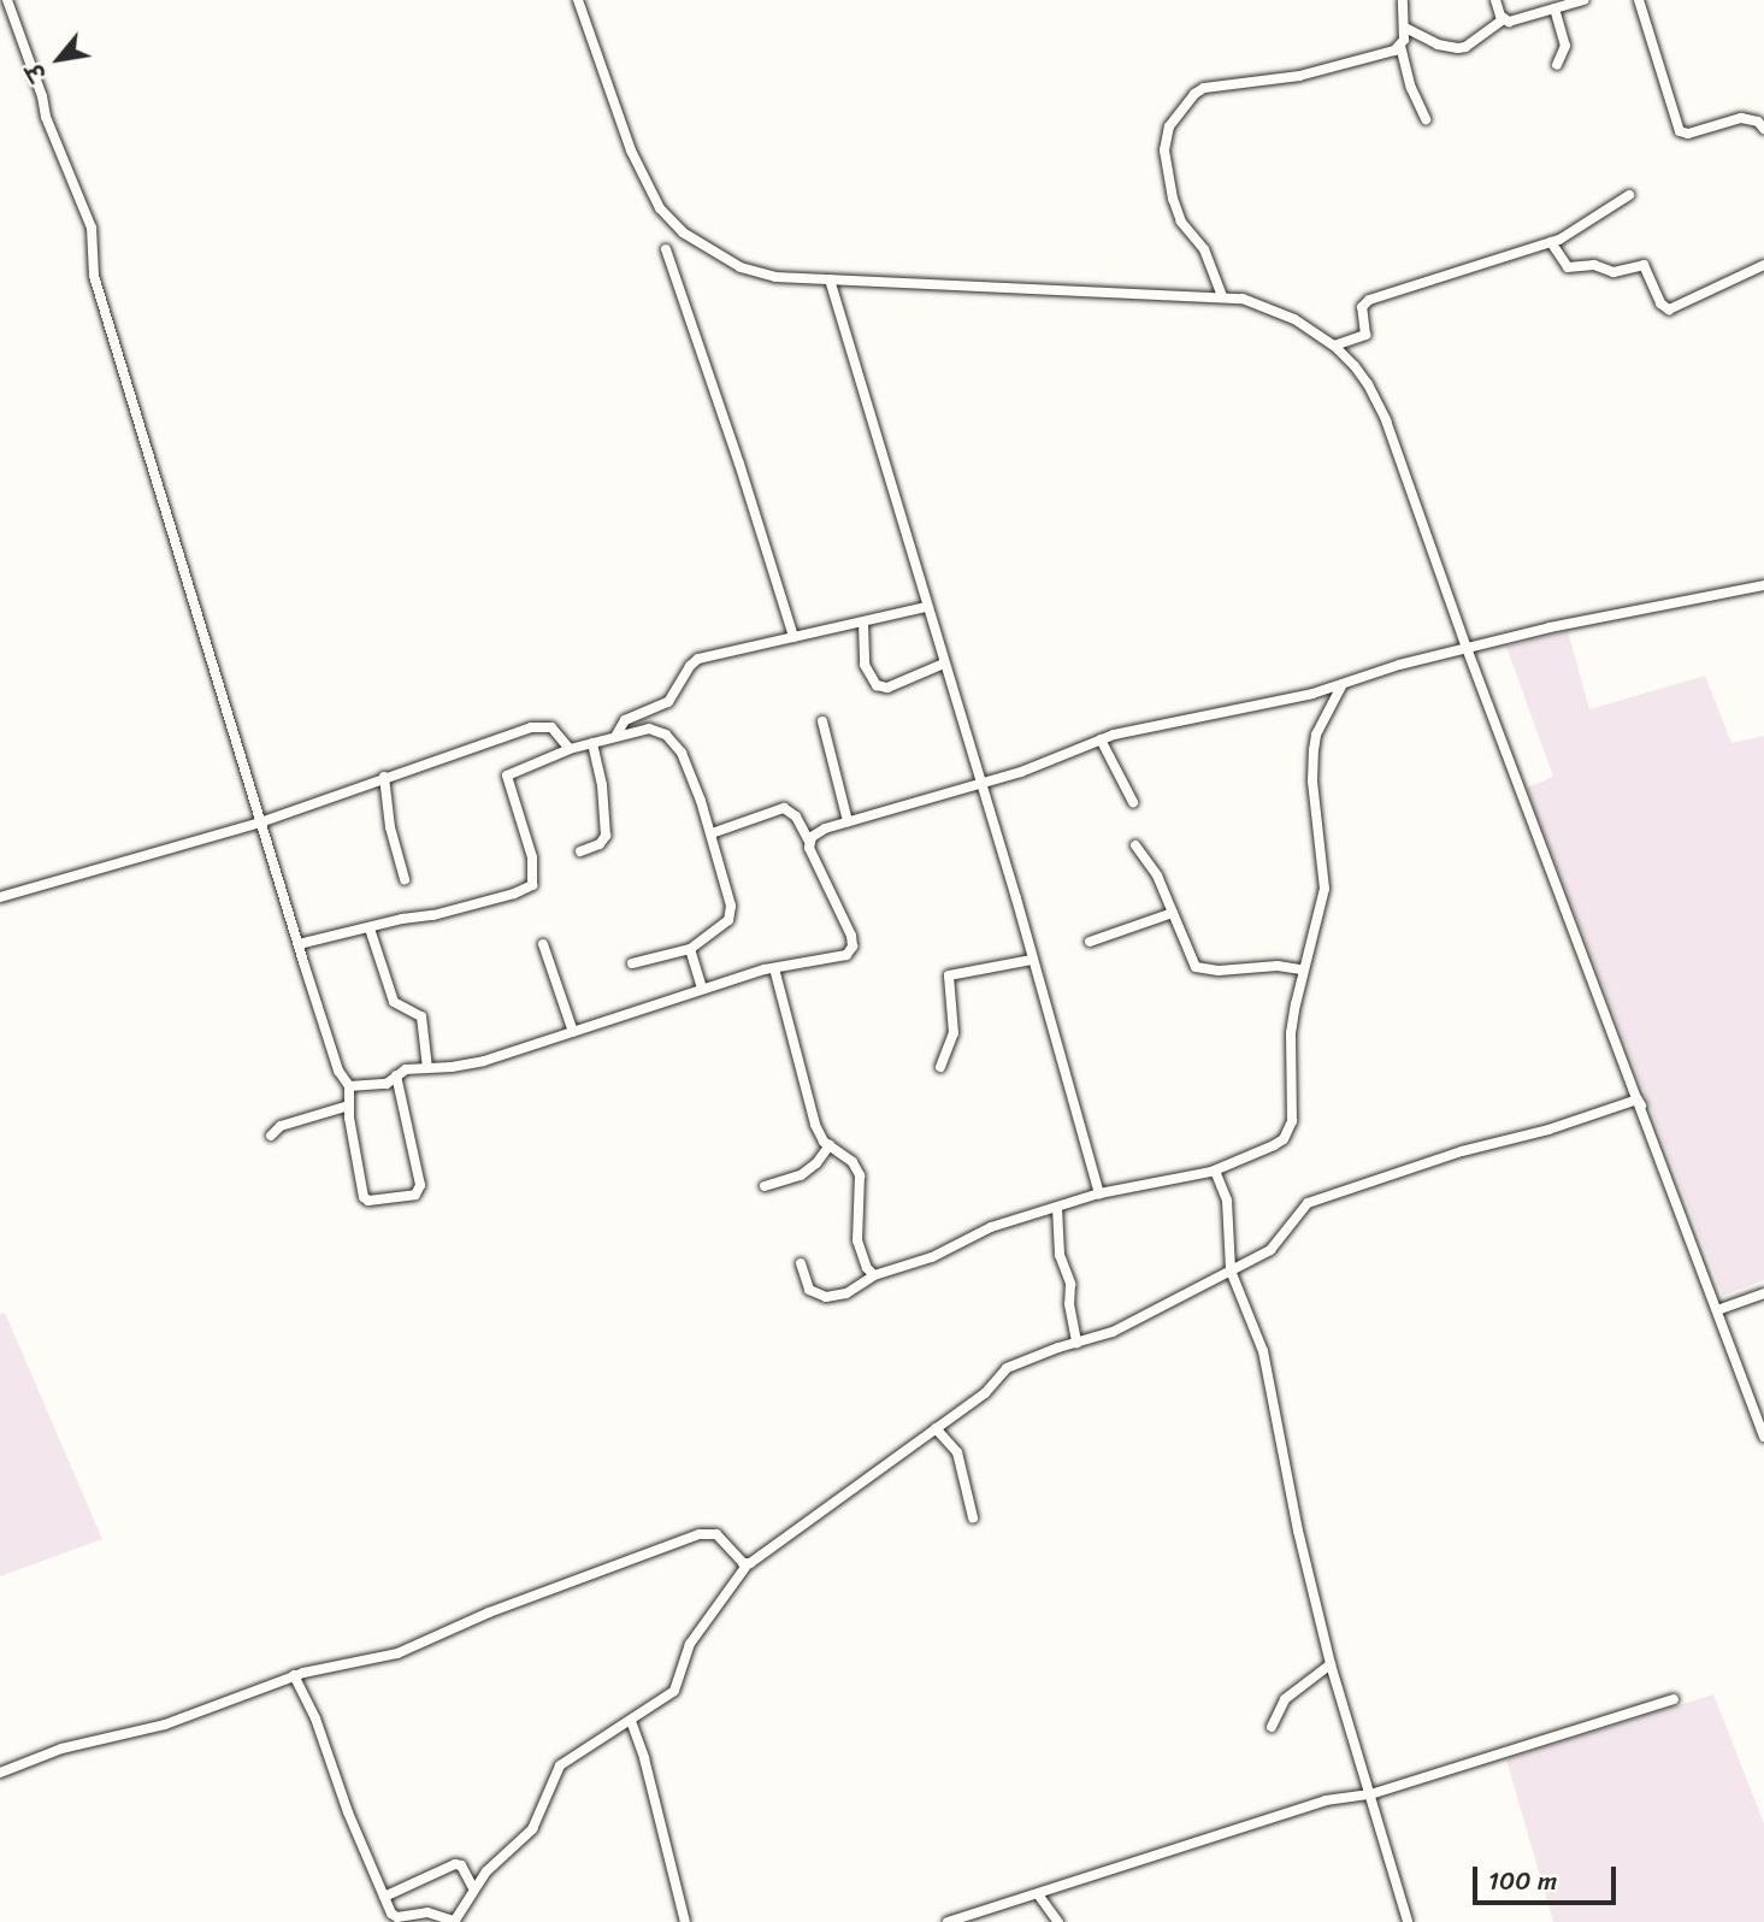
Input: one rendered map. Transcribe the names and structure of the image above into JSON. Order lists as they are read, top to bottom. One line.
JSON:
{"scale_bar":"100 m","north":"bottom left"}
